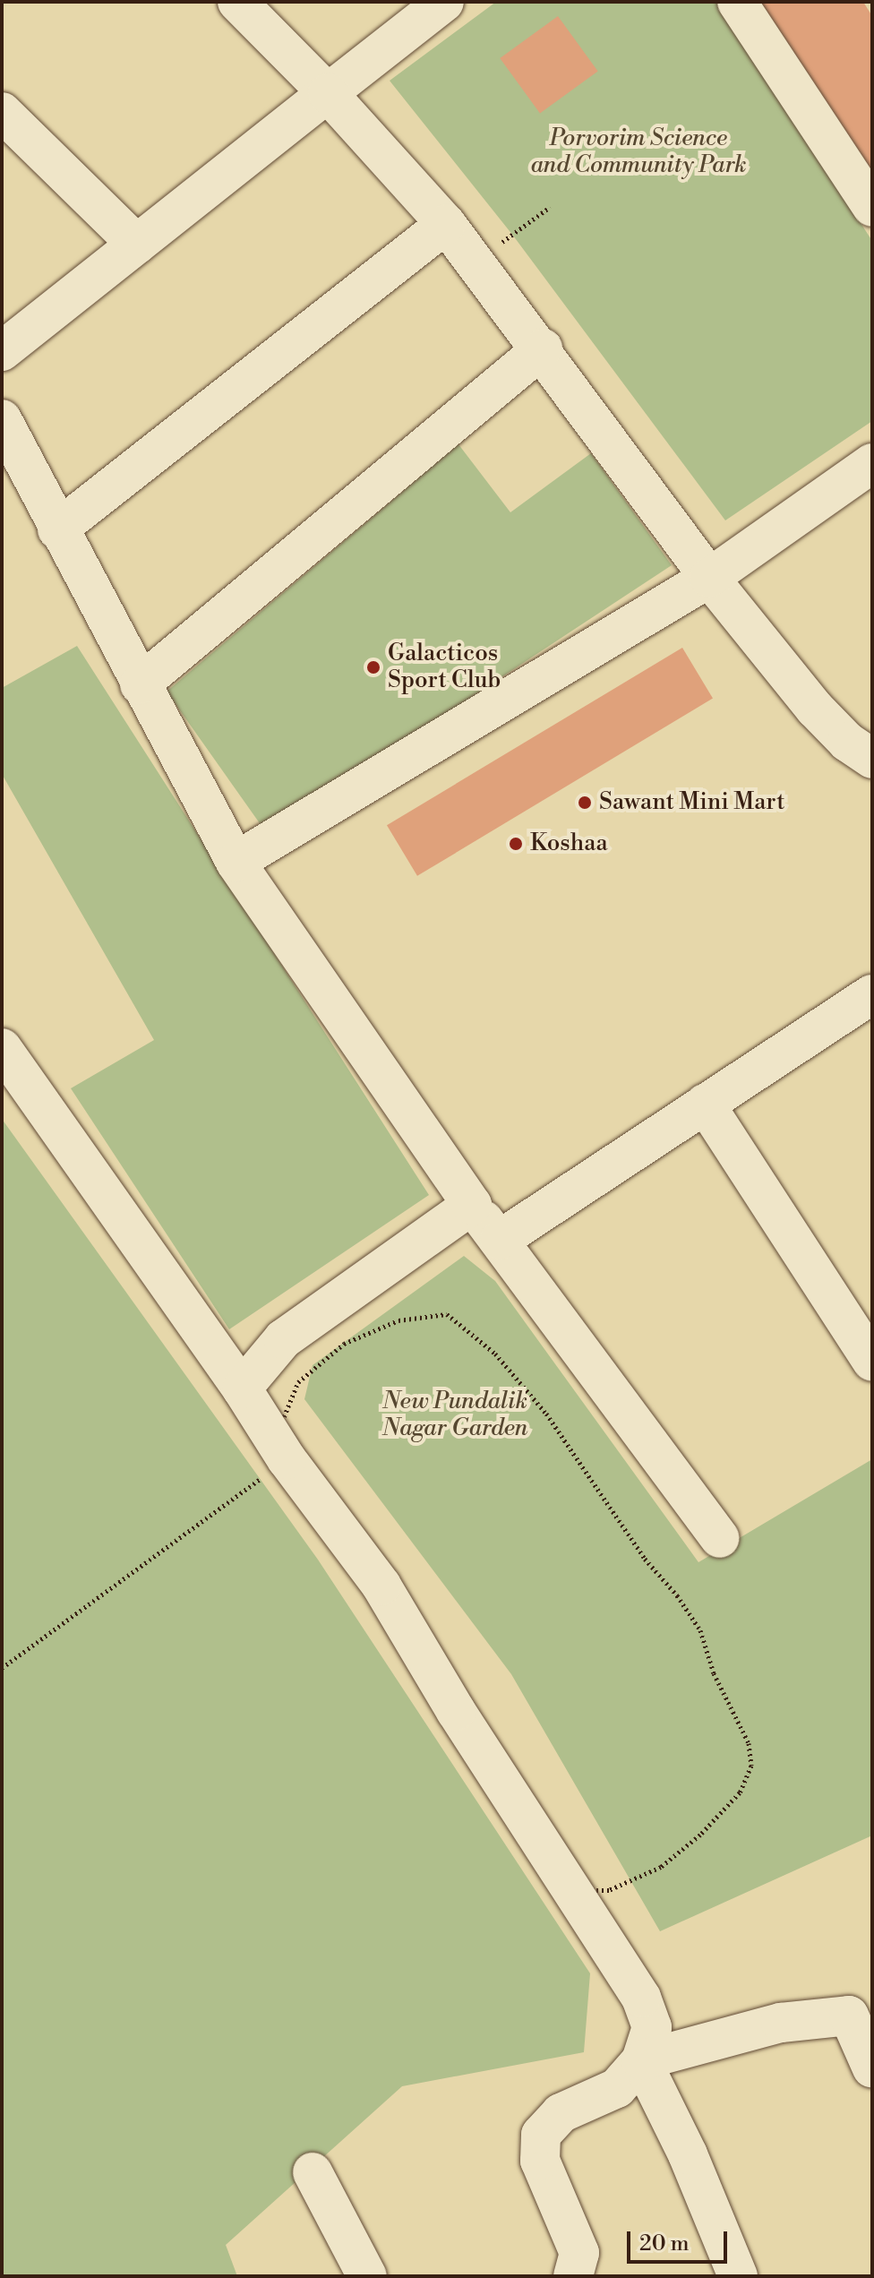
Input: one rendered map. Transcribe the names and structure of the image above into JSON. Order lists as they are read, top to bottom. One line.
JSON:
{"parks":["Porvorim Science and Community Park","New Pundalik Nagar Garden"],"places":["Galacticos Sport Club","Sawant Mini Mart","Koshaa"],"scale_bar":"20 m"}
